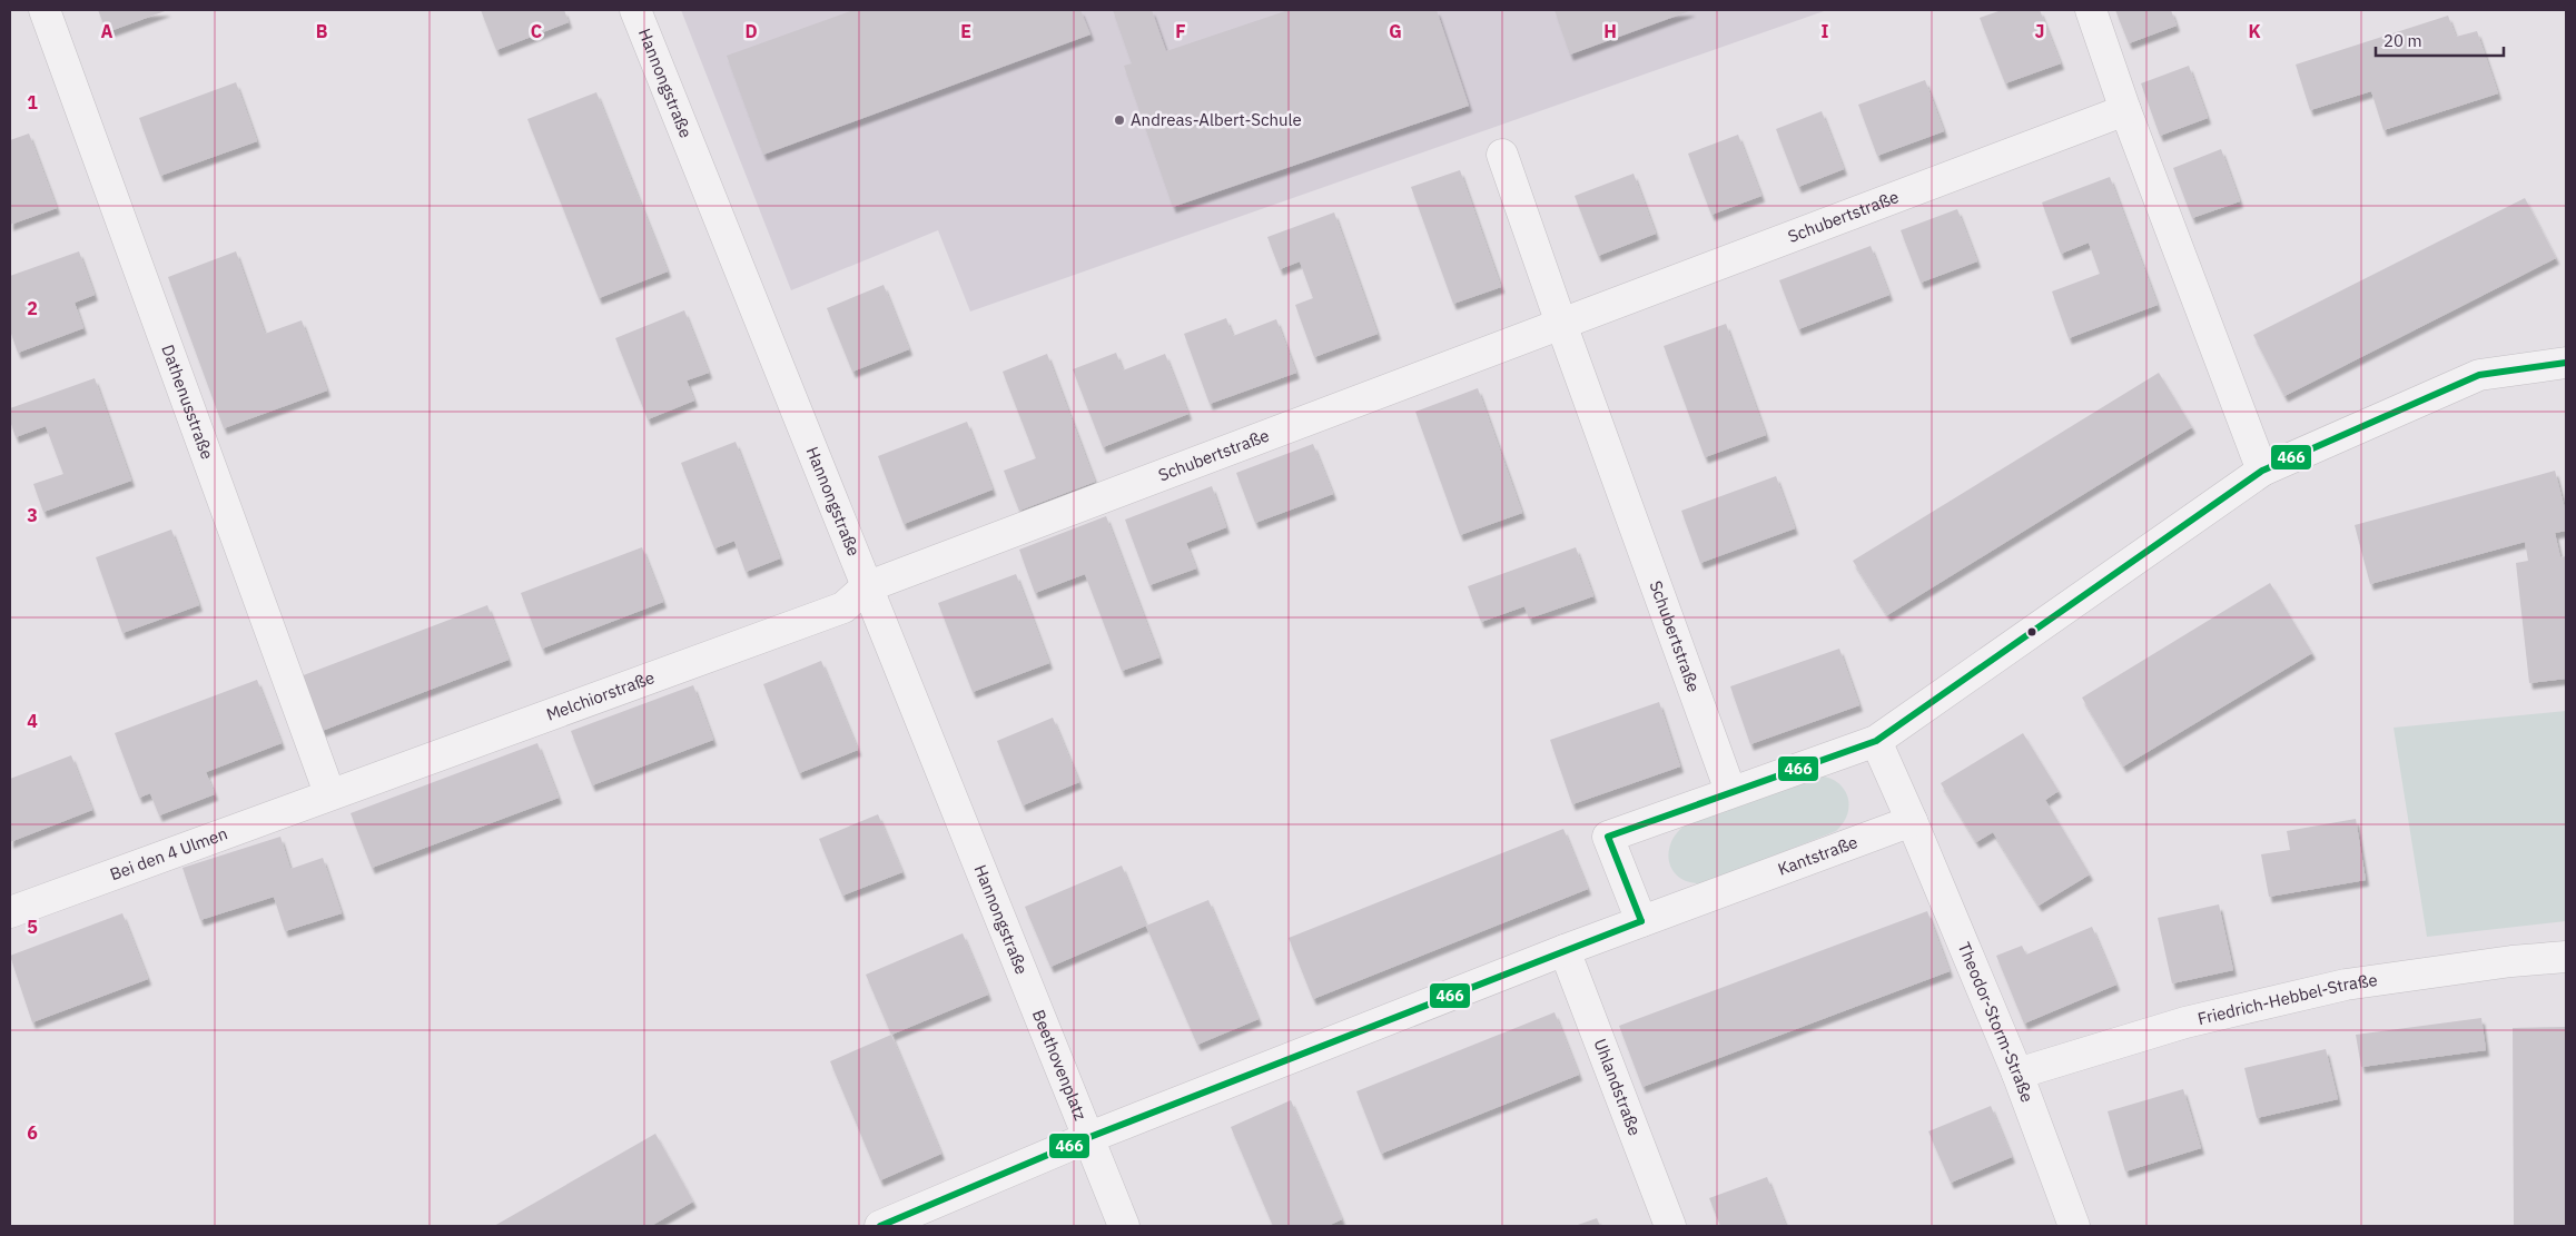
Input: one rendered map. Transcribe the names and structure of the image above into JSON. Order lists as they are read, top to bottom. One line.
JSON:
{"streets":{"street":["Hannongstraße","Schubertstraße","Dathenusstraße","Melchiorstraße","Bei den 4 Ulmen","Kantstraße","Friedrich-Hebbel-Straße","Theodor-Storm-Straße","Beethovenplatz","Uhlandstraße"]},"crossings":[["Hannongstraße","Schubertstraße"],["Hannongstraße","Melchiorstraße"],["Hannongstraße","Beethovenplatz"],["Schubertstraße","Melchiorstraße"],["Dathenusstraße","Melchiorstraße"],["Dathenusstraße","Bei den 4 Ulmen"],["Melchiorstraße","Bei den 4 Ulmen"],["Kantstraße","Theodor-Storm-Straße"],["Kantstraße","Beethovenplatz"],["Kantstraße","Uhlandstraße"],["Friedrich-Hebbel-Straße","Theodor-Storm-Straße"]],"places":["Andreas-Albert-Schule"],"lines":["transit line 466"],"scale_bar":"20 m","grid":{"columns":["A","B","C","D","E","F","G","H","I","J","K"],"rows":["1","2","3","4","5","6"]}}
